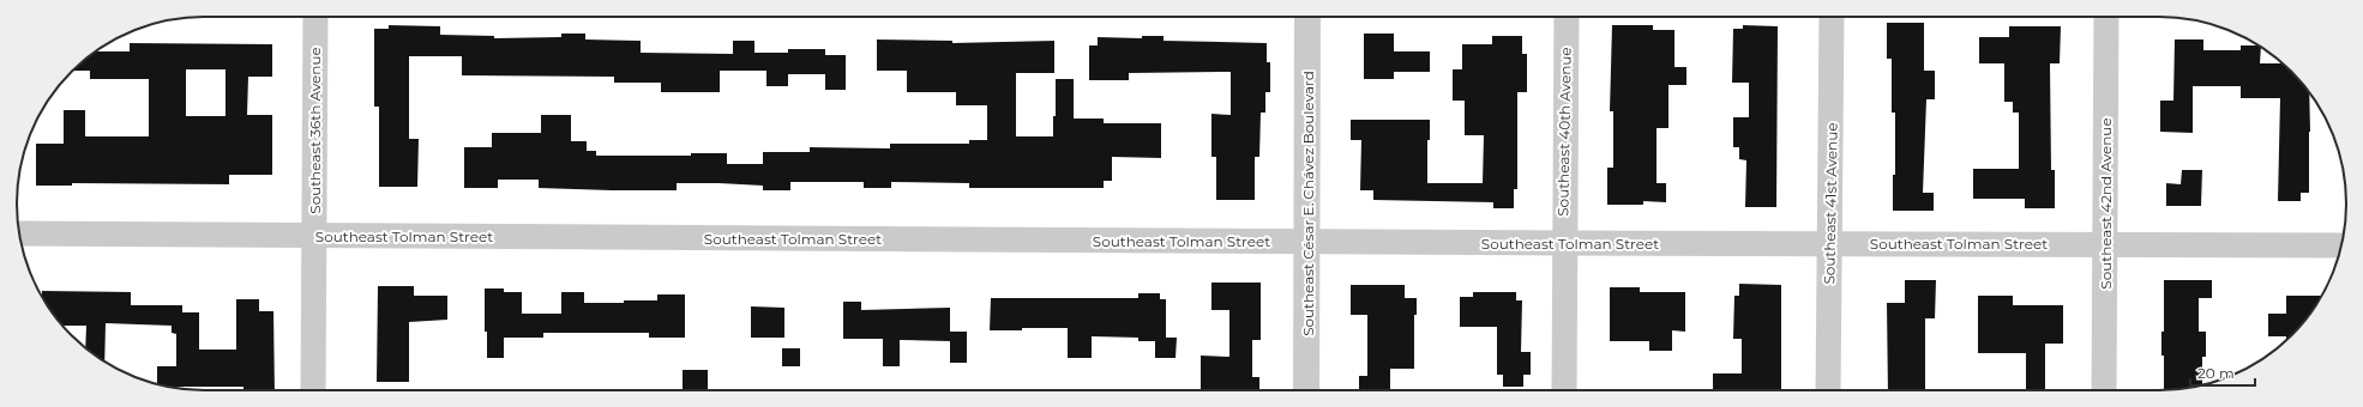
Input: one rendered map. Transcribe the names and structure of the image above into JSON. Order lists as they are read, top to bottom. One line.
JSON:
{"streets":{"street":["Southeast 36th Avenue","Southeast 40th Avenue","Southeast César E. Chávez Boulevard","Southeast 41st Avenue","Southeast 42nd Avenue","Southeast Tolman Street"]},"crossings":[["Southeast 36th Avenue","Southeast Tolman Street"],["Southeast 40th Avenue","Southeast Tolman Street"],["Southeast César E. Chávez Boulevard","Southeast Tolman Street"],["Southeast 41st Avenue","Southeast Tolman Street"],["Southeast 42nd Avenue","Southeast Tolman Street"]],"scale_bar":"20 m"}
